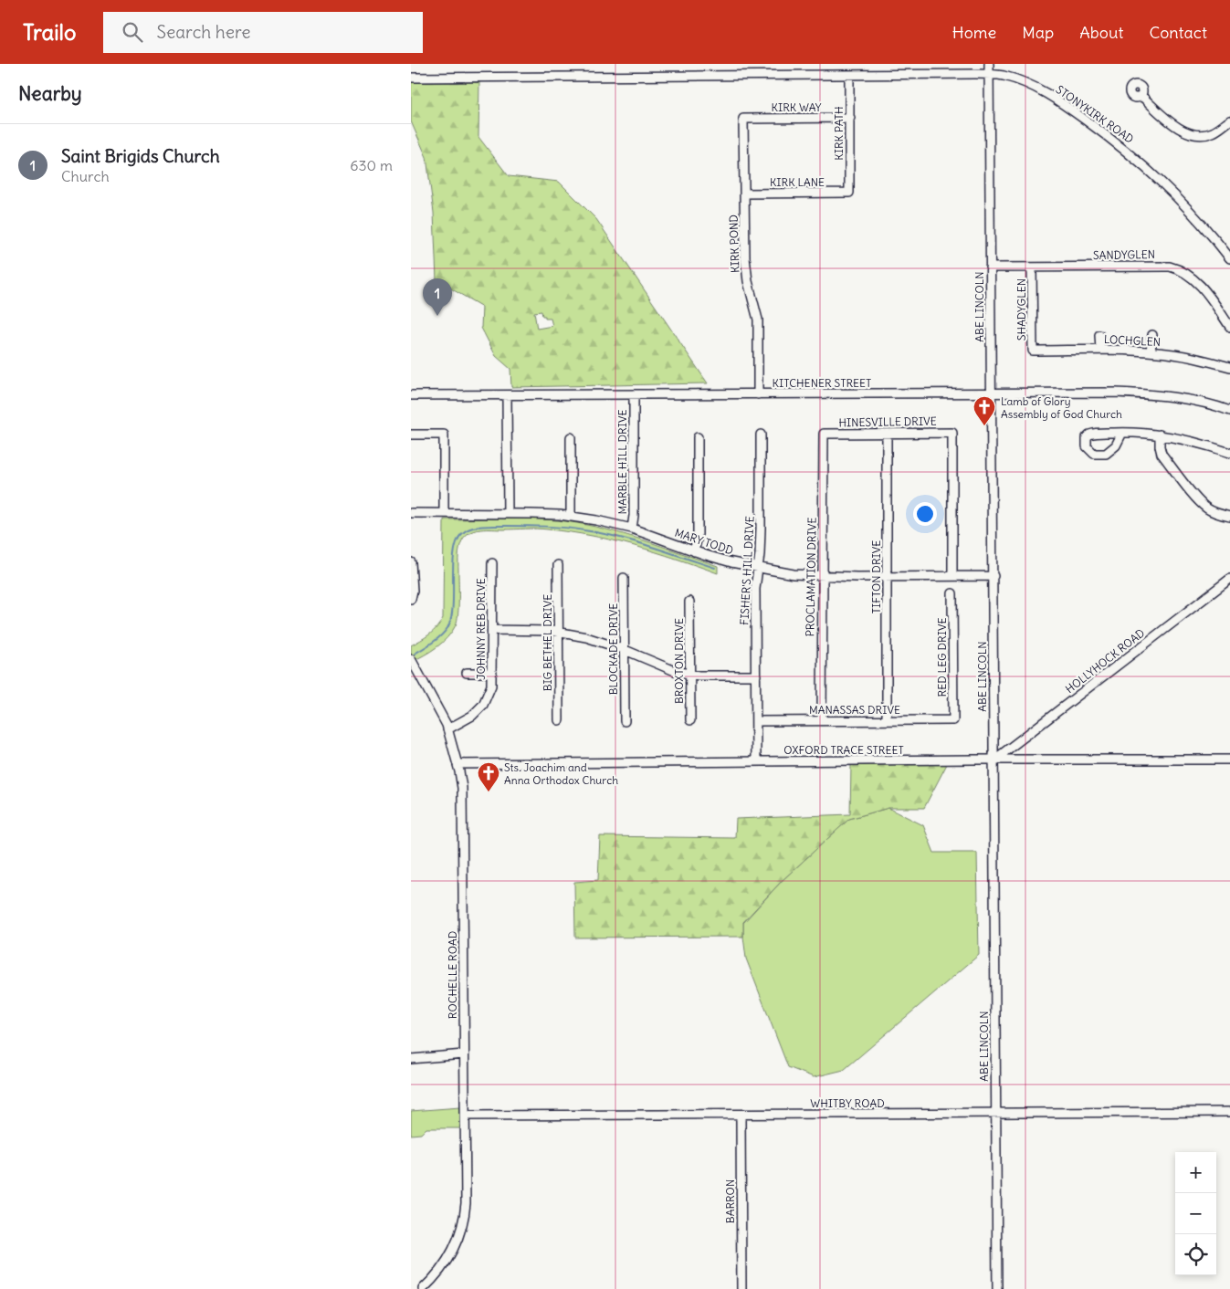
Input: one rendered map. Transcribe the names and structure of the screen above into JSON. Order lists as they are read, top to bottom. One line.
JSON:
{"streets":{"street":["KIRK WAY","STONYKIRK ROAD","KIRK PATH","KIRK LANE","KIRK POND","SANDYGLEN","ABE LINCOLN","SHADYGLEN","LOCHGLEN","KITCHENER STREET","HINESVILLE DRIVE","MARBLE HILL DRIVE","MARY TODD","FISHER'S HILL DRIVE","PROCLAMATION DRIVE","TIFTON DRIVE","JOHNNY REB DRIVE","BIG BETHEL DRIVE","BLOCKADE DRIVE","RED LEG DRIVE","BROXTON DRIVE","HOLLYHOCK ROAD","MANASSAS DRIVE","OXFORD TRACE STREET","ROCHELLE ROAD","WHITBY ROAD","BARRON"]},"crossings":[["KIRK WAY","KIRK PATH"],["KIRK WAY","KIRK POND"],["STONYKIRK ROAD","KIRK PATH"],["STONYKIRK ROAD","ABE LINCOLN"],["KIRK PATH","KIRK LANE"],["KIRK LANE","KIRK POND"],["KIRK POND","KITCHENER STREET"],["SANDYGLEN","ABE LINCOLN"],["SANDYGLEN","SHADYGLEN"],["ABE LINCOLN","KITCHENER STREET"],["ABE LINCOLN","MARY TODD"],["ABE LINCOLN","HOLLYHOCK ROAD"],["ABE LINCOLN","OXFORD TRACE STREET"],["ABE LINCOLN","WHITBY ROAD"],["SHADYGLEN","LOCHGLEN"],["KITCHENER STREET","MARBLE HILL DRIVE"],["HINESVILLE DRIVE","MARY TODD"],["HINESVILLE DRIVE","PROCLAMATION DRIVE"],["HINESVILLE DRIVE","TIFTON DRIVE"],["MARBLE HILL DRIVE","MARY TODD"],["MARY TODD","FISHER'S HILL DRIVE"],["MARY TODD","PROCLAMATION DRIVE"],["MARY TODD","TIFTON DRIVE"],["FISHER'S HILL DRIVE","MANASSAS DRIVE"],["FISHER'S HILL DRIVE","OXFORD TRACE STREET"],["PROCLAMATION DRIVE","MANASSAS DRIVE"],["TIFTON DRIVE","MANASSAS DRIVE"],["JOHNNY REB DRIVE","ROCHELLE ROAD"],["RED LEG DRIVE","MANASSAS DRIVE"],["HOLLYHOCK ROAD","OXFORD TRACE STREET"],["OXFORD TRACE STREET","ROCHELLE ROAD"],["ROCHELLE ROAD","WHITBY ROAD"],["WHITBY ROAD","BARRON"]],"places":{"church":["Lamb of Glory Assembly of God Church","Sts. Joachim and Anna Orthodox Church"]},"page":{"header":"Trailo","search":"Search here","nav":["Home","Map","About","Contact"],"heading":"Nearby","list":[{"mark":"1","name":"Saint Brigids Church","note":"Church","value":"630 m"}],"pins":"1","map_buttons":["+","−"]}}
